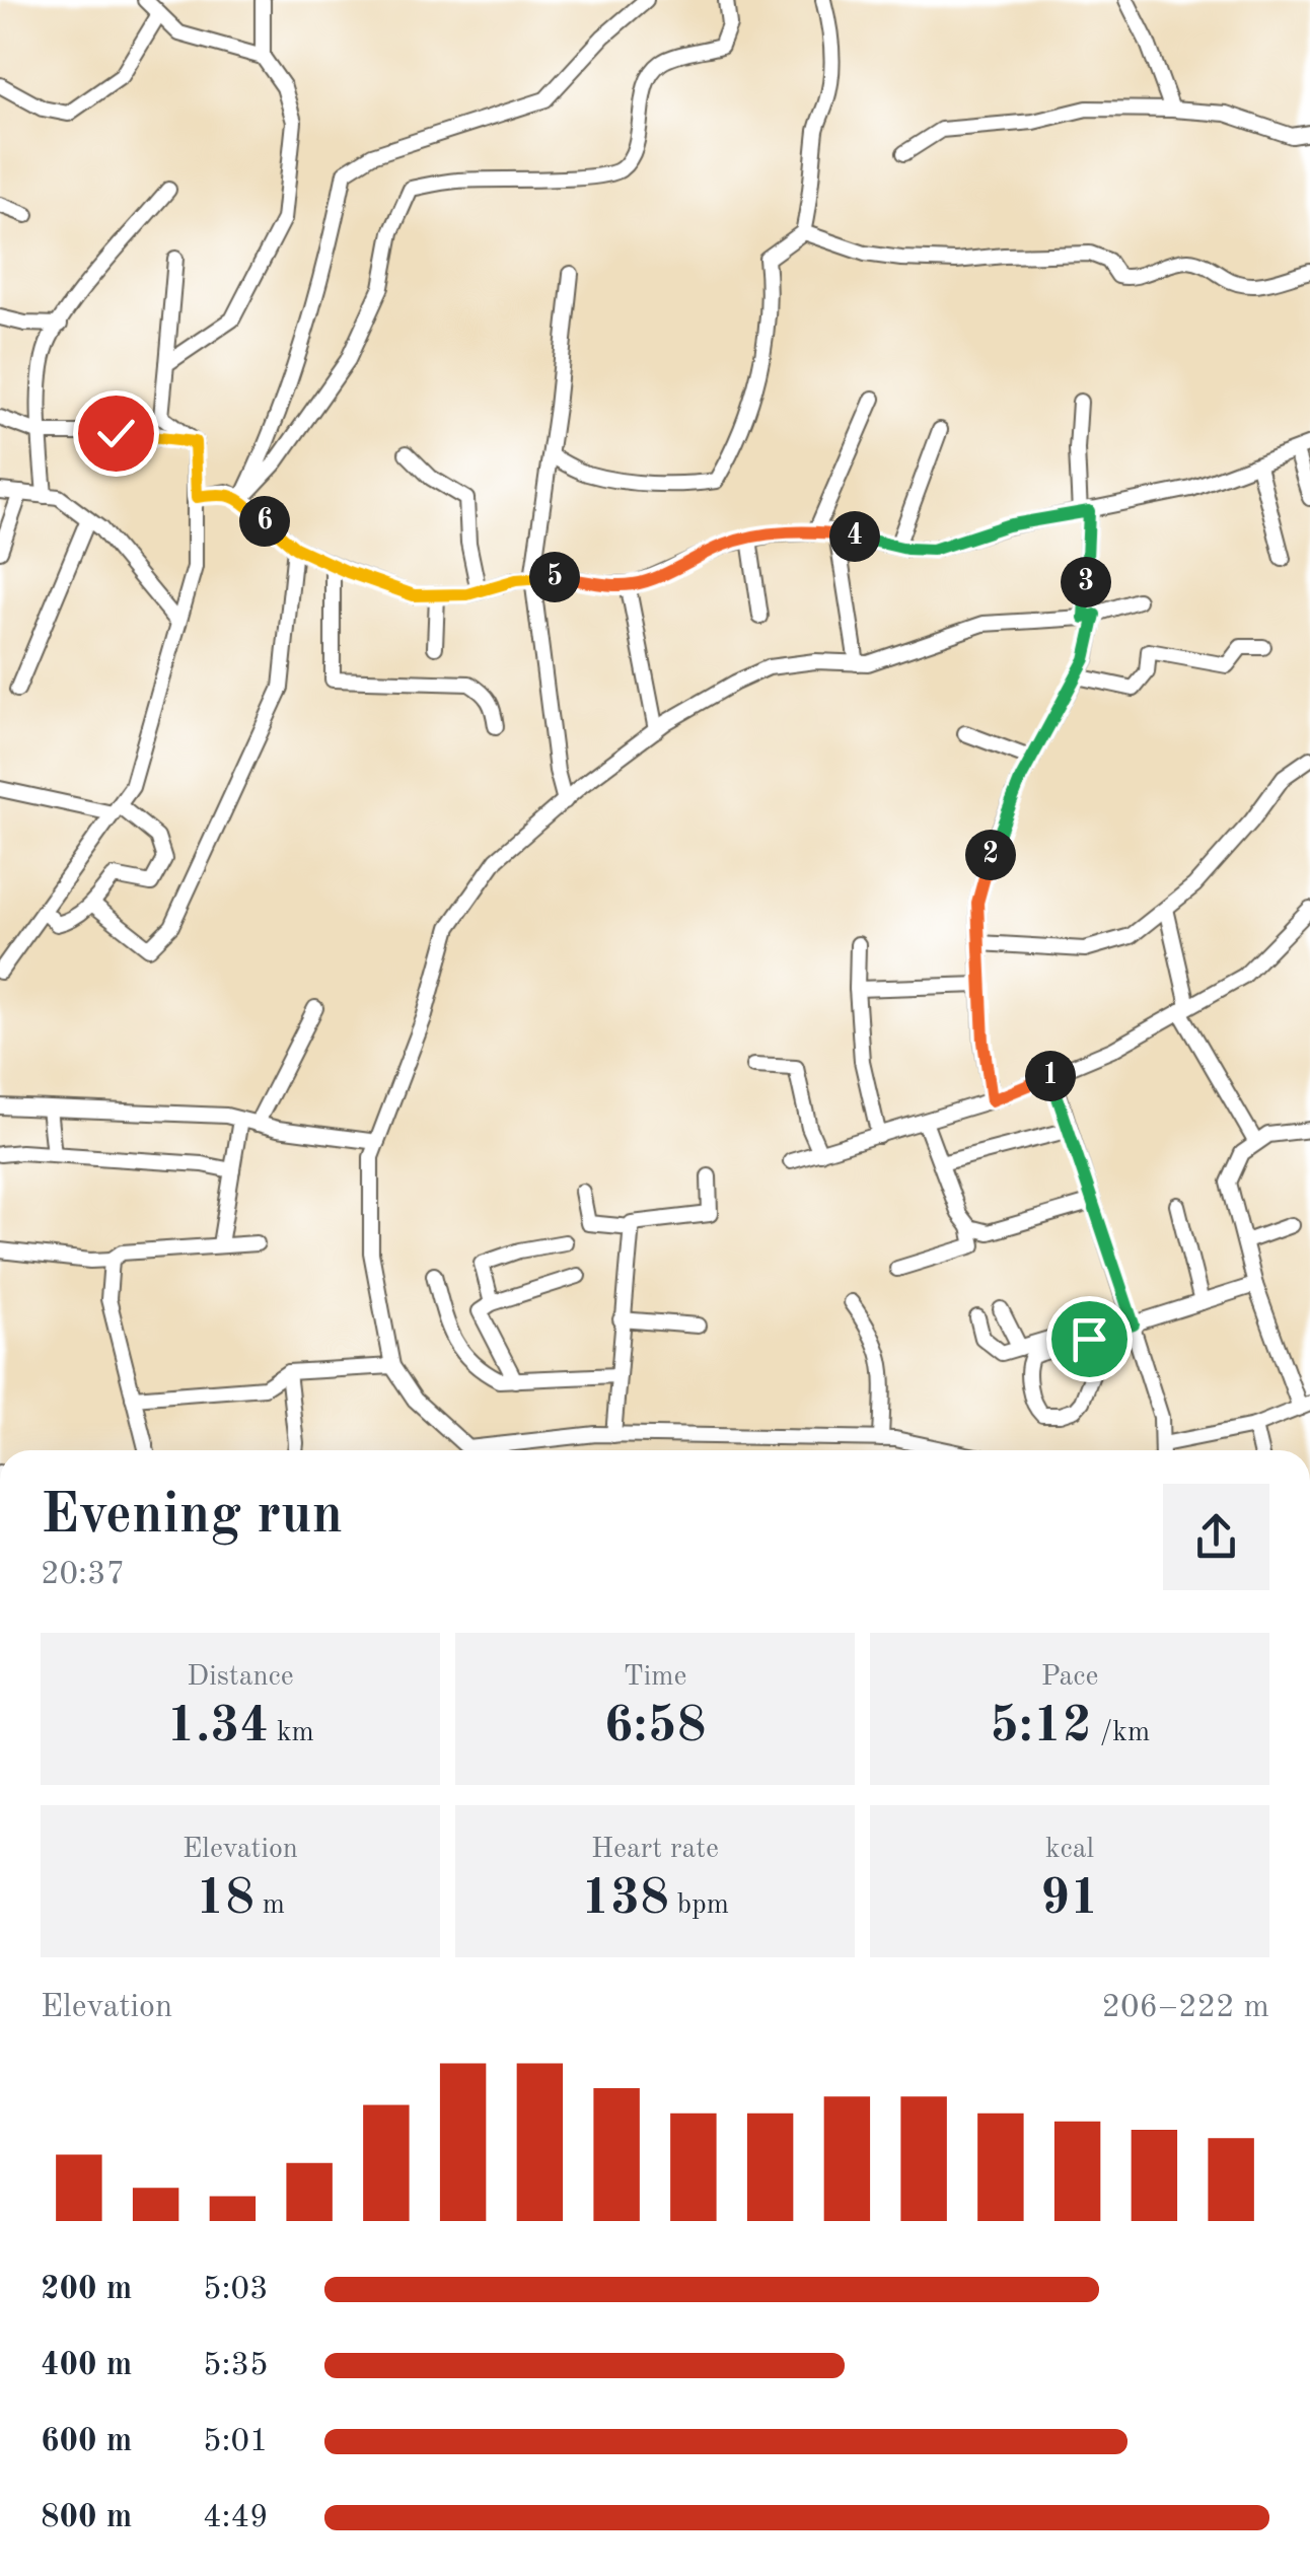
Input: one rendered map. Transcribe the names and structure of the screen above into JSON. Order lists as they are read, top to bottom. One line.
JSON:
{"page":{"pins":["6","4","5","3","2","1"],"heading":["Evening run","20:37"],"stats":[["Distance","1.34 km"],["Time","6:58"],["Pace","5:12 /km"],["Elevation","18 m"],["Heart rate","138 bpm"],["kcal","91"]],"chart":["Elevation","206–222 m"],"list":[{"name":"200 m","note":"5:03"},{"name":"400 m","note":"5:35"},{"name":"600 m","note":"5:01"},{"name":"800 m","note":"4:49"}]}}
